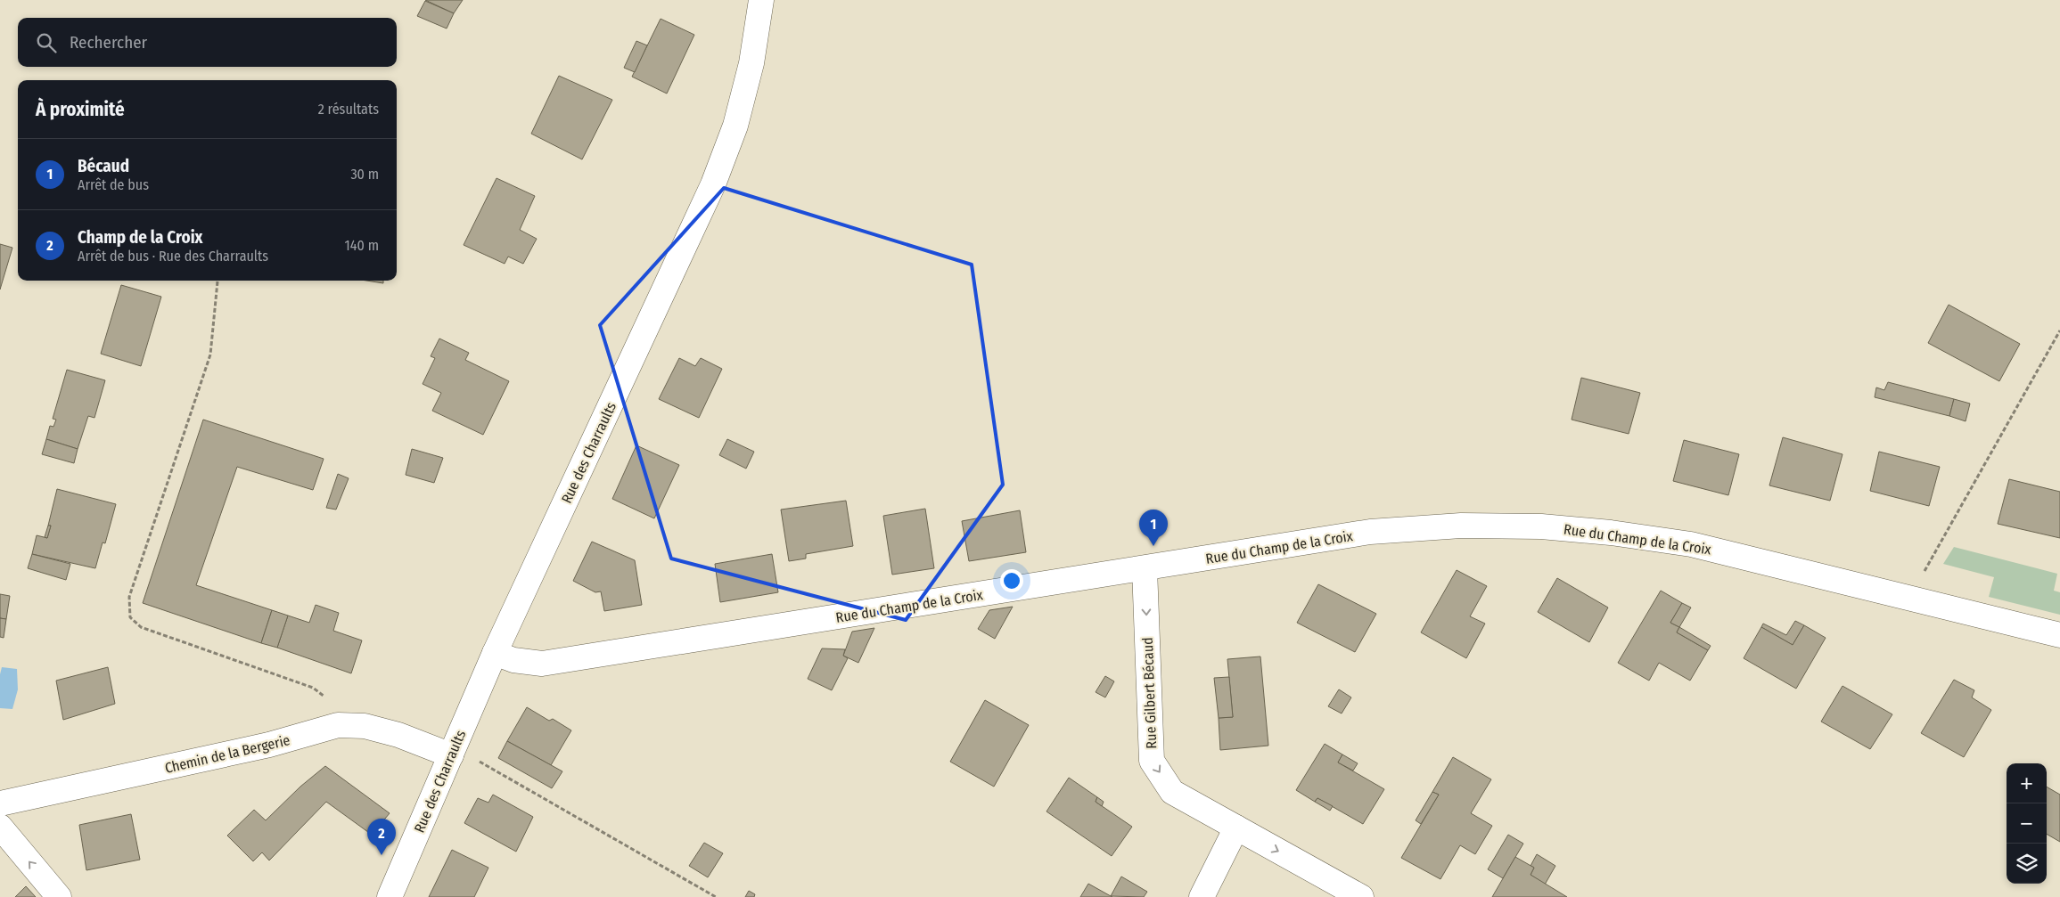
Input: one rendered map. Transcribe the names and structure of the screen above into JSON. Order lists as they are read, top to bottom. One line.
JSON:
{"streets":{"street":["Rue des Charraults","Rue du Champ de la Croix","Rue Gilbert Bécaud","Chemin de la Bergerie"]},"crossings":[["Rue des Charraults","Rue du Champ de la Croix"],["Rue des Charraults","Chemin de la Bergerie"],["Rue du Champ de la Croix","Rue Gilbert Bécaud"]],"one_way":["Rue Gilbert Bécaud"],"page":{"search":"Rechercher","heading":["À proximité","2 résultats"],"list":[{"mark":"1","name":"Bécaud","note":"Arrêt de bus","value":"30 m"},{"mark":"2","name":"Champ de la Croix","note":"Arrêt de bus · Rue des Charraults","value":"140 m"}],"pins":["1","2"],"map_buttons":["+","−"]}}
